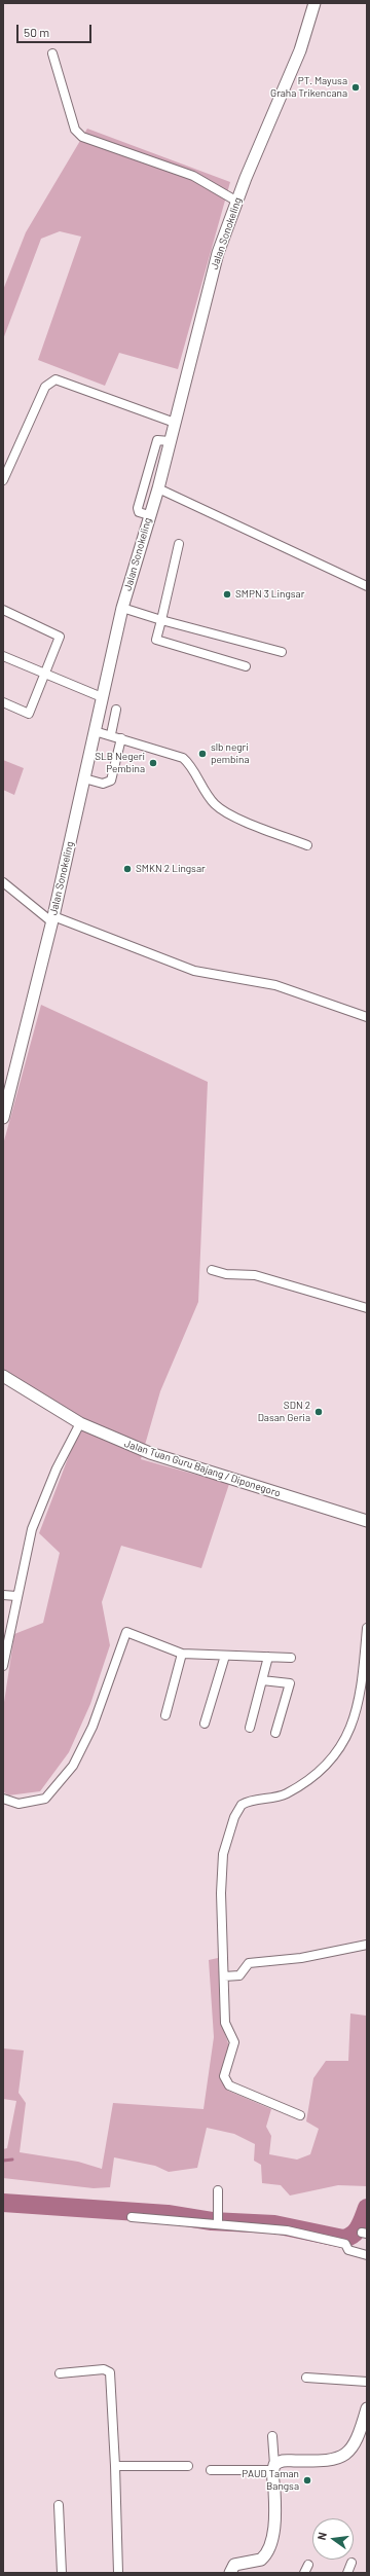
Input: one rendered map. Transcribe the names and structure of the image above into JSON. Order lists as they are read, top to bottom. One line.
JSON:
{"streets":{"street":["Jalan Sonokeling","Jalan Tuan Guru Bajang / Diponegoro"]},"places":["PT. Mayusa Graha Trikencana","SMPN 3 Lingsar","slb negri pembina","SLB Negeri Pembina","SMKN 2 Lingsar","SDN 2 Dasan Geria","PAUD Taman Bangsa"],"scale_bar":"50 m","north":"left"}
